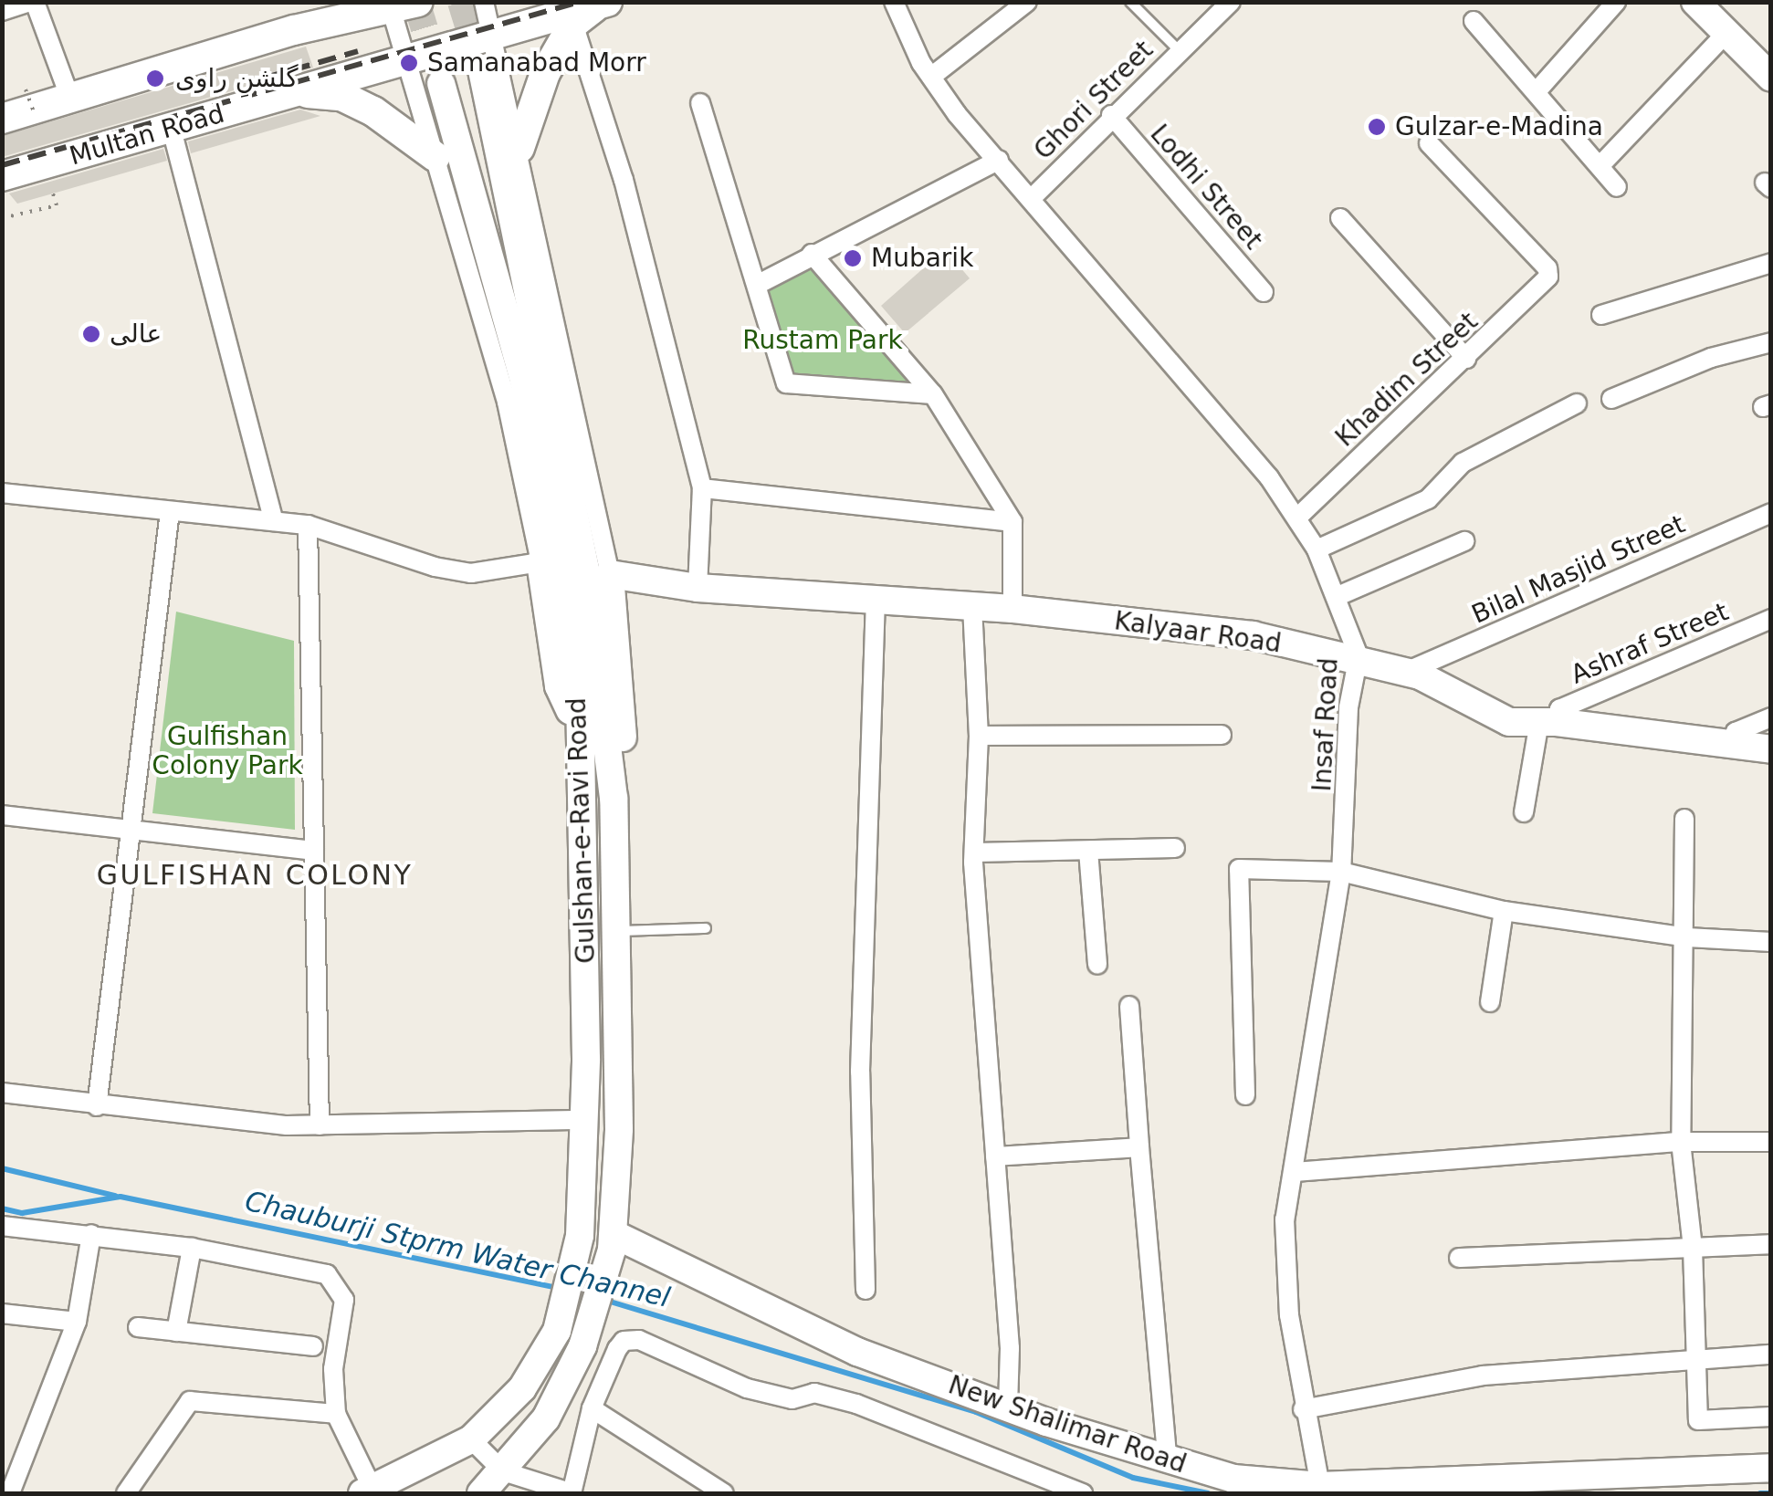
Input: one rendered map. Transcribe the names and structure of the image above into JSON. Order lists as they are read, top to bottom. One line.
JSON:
{"streets":{"main road":["Multan Road","Kalyaar Road","Gulshan-e-Ravi Road","New Shalimar Road"],"street":["Ghori Street","Lodhi Street","Khadim Street","Bilal Masjid Street","Ashraf Street","Insaf Road"]},"crossings":[["Ghori Street","Lodhi Street"],["Ghori Street","Insaf Road"],["Khadim Street","Insaf Road"],["Bilal Masjid Street","Kalyaar Road"],["Kalyaar Road","Ashraf Street"],["Kalyaar Road","Insaf Road"],["Insaf Road","New Shalimar Road"],["Gulshan-e-Ravi Road","New Shalimar Road"]],"districts":["GULFISHAN COLONY"],"water":["Chauburji Stprm Water Channel"],"parks":["Rustam Park","Gulfishan Colony Park"],"places":["Samanabad Morr","گلشنِ راوی","Gulzar-e-Madina","Mubarik","عالی"]}
